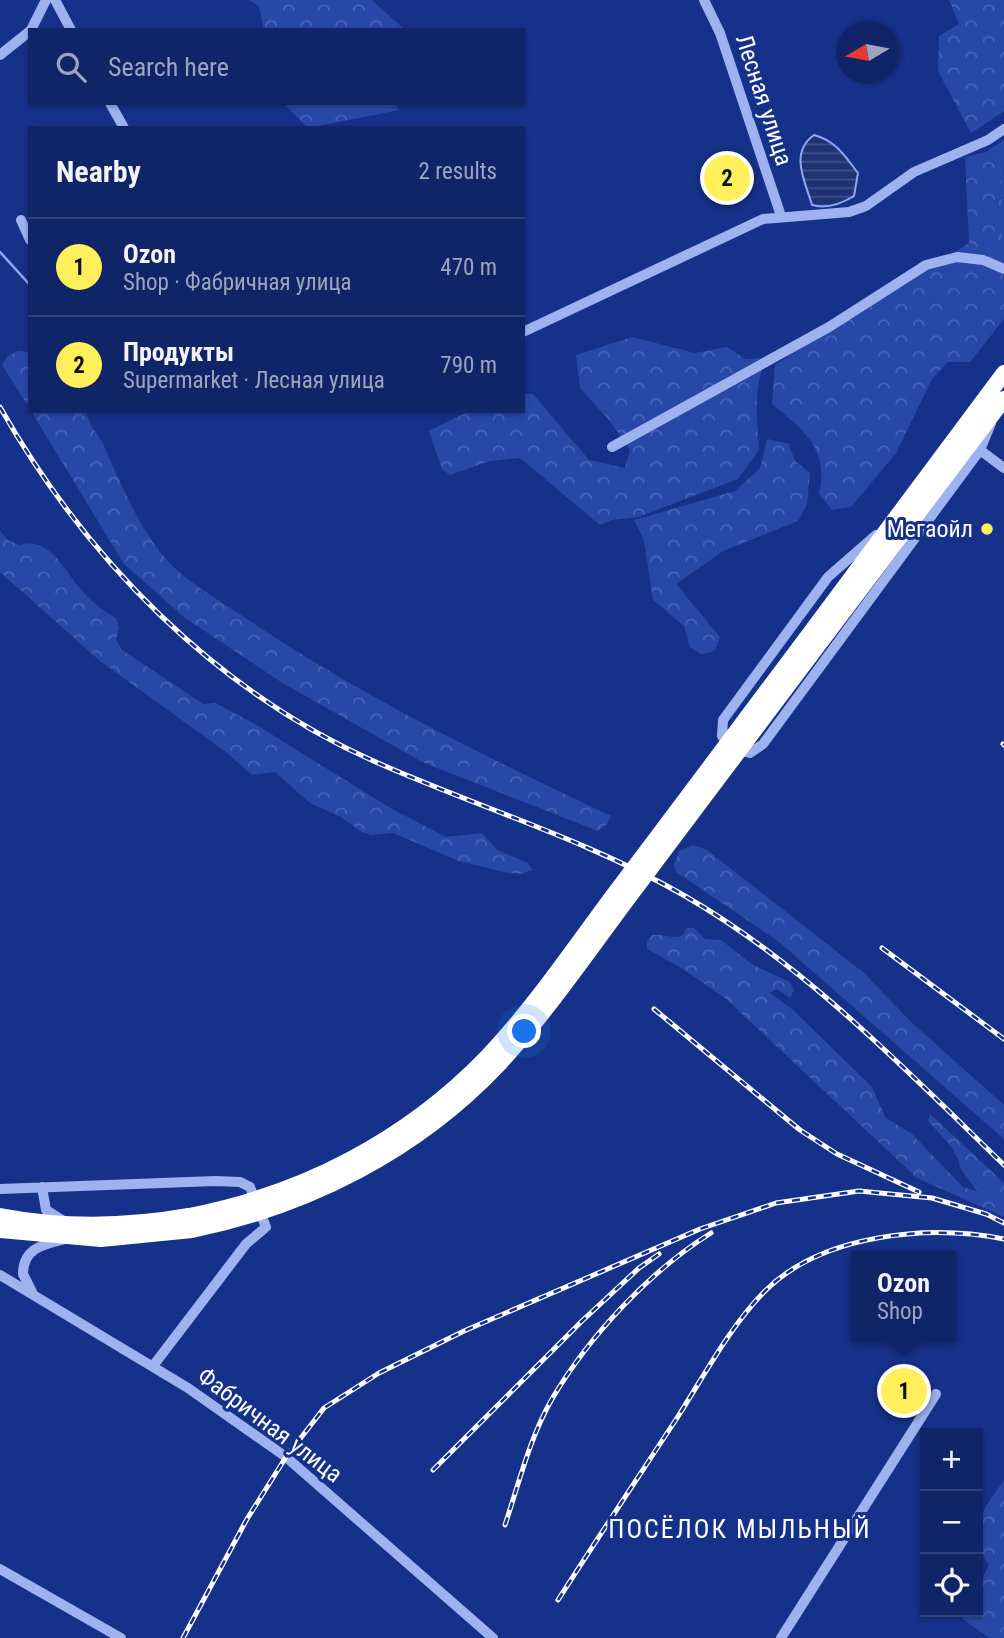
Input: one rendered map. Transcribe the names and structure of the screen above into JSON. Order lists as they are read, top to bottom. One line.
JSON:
{"streets":{"street":["Лесная улица","Фабричная улица"]},"districts":["ПОСЁЛОК МЫЛЬНЫЙ"],"places":["Мегаойл"],"north":"left","page":{"search":"Search here","heading":["Nearby","2 results"],"pins":["2","1"],"list":[{"mark":"1","name":"Ozon","note":"Shop · Фабричная улица","value":"470 m"},{"mark":"2","name":"Продукты","note":"Supermarket · Лесная улица","value":"790 m"}],"popup":["Ozon","Shop"],"map_buttons":["+","−"]}}
